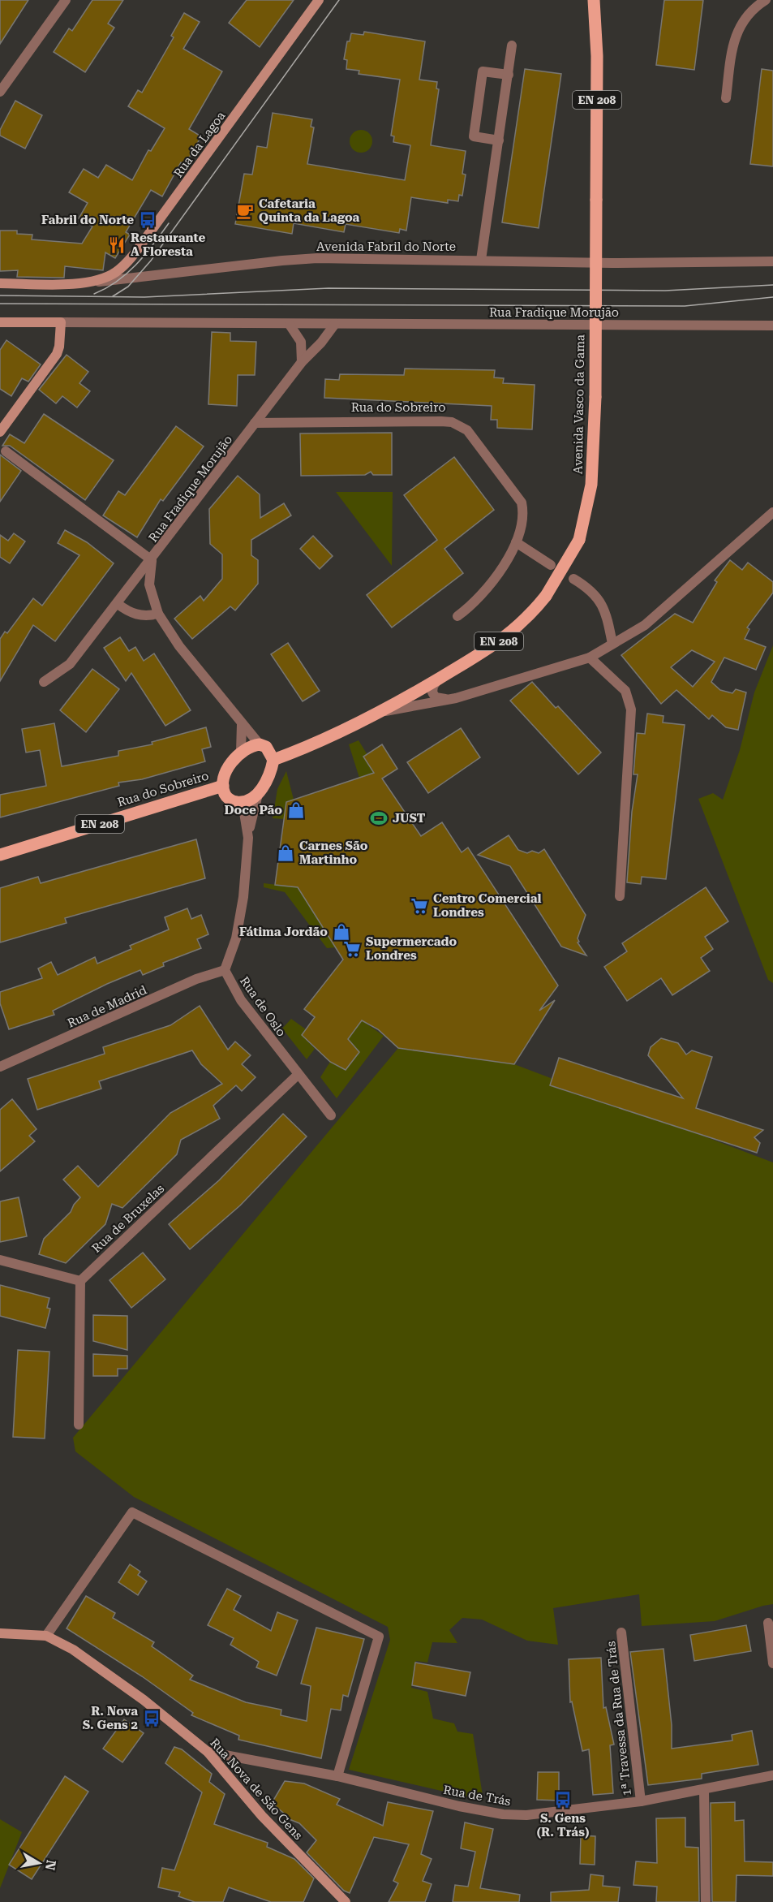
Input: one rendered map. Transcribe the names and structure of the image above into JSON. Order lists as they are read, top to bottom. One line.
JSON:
{"streets":{"main road":["EN 208","Avenida Vasco da Gama","Rua do Sobreiro"],"street":["Rua da Lagoa","Avenida Fabril do Norte","Rua Fradique Morujão","Rua de Madrid","Rua de Oslo","Rua de Bruxelas","1ª Travessa da Rua de Trás","Rua Nova de São Gens","Rua de Trás"]},"crossings":[["EN 208","Rua Fradique Morujão"],["EN 208","Avenida Vasco da Gama"],["EN 208","Rua do Sobreiro"],["EN 208","Rua de Oslo"],["Rua da Lagoa","Avenida Fabril do Norte"],["Rua Fradique Morujão","Rua do Sobreiro"],["Rua Fradique Morujão","Rua de Oslo"],["Rua do Sobreiro","Rua de Oslo"],["Rua de Madrid","Rua de Oslo"],["Rua de Oslo","Rua de Bruxelas"],["1ª Travessa da Rua de Trás","Rua de Trás"],["Rua Nova de São Gens","Rua de Trás"]],"places":{"cafe":["Cafetaria Quinta da Lagoa"],"bus stop":["Fabril do Norte","R. Nova S. Gens 2","S. Gens (R. Trás)"],"restaurant":["Restaurante A Floresta"],"shop":["Doce Pão","Carnes São Martinho","Fátima Jordão"],"sports":["JUST"],"supermarket":["Centro Comercial Londres","Supermercado Londres"]},"north":"right"}
